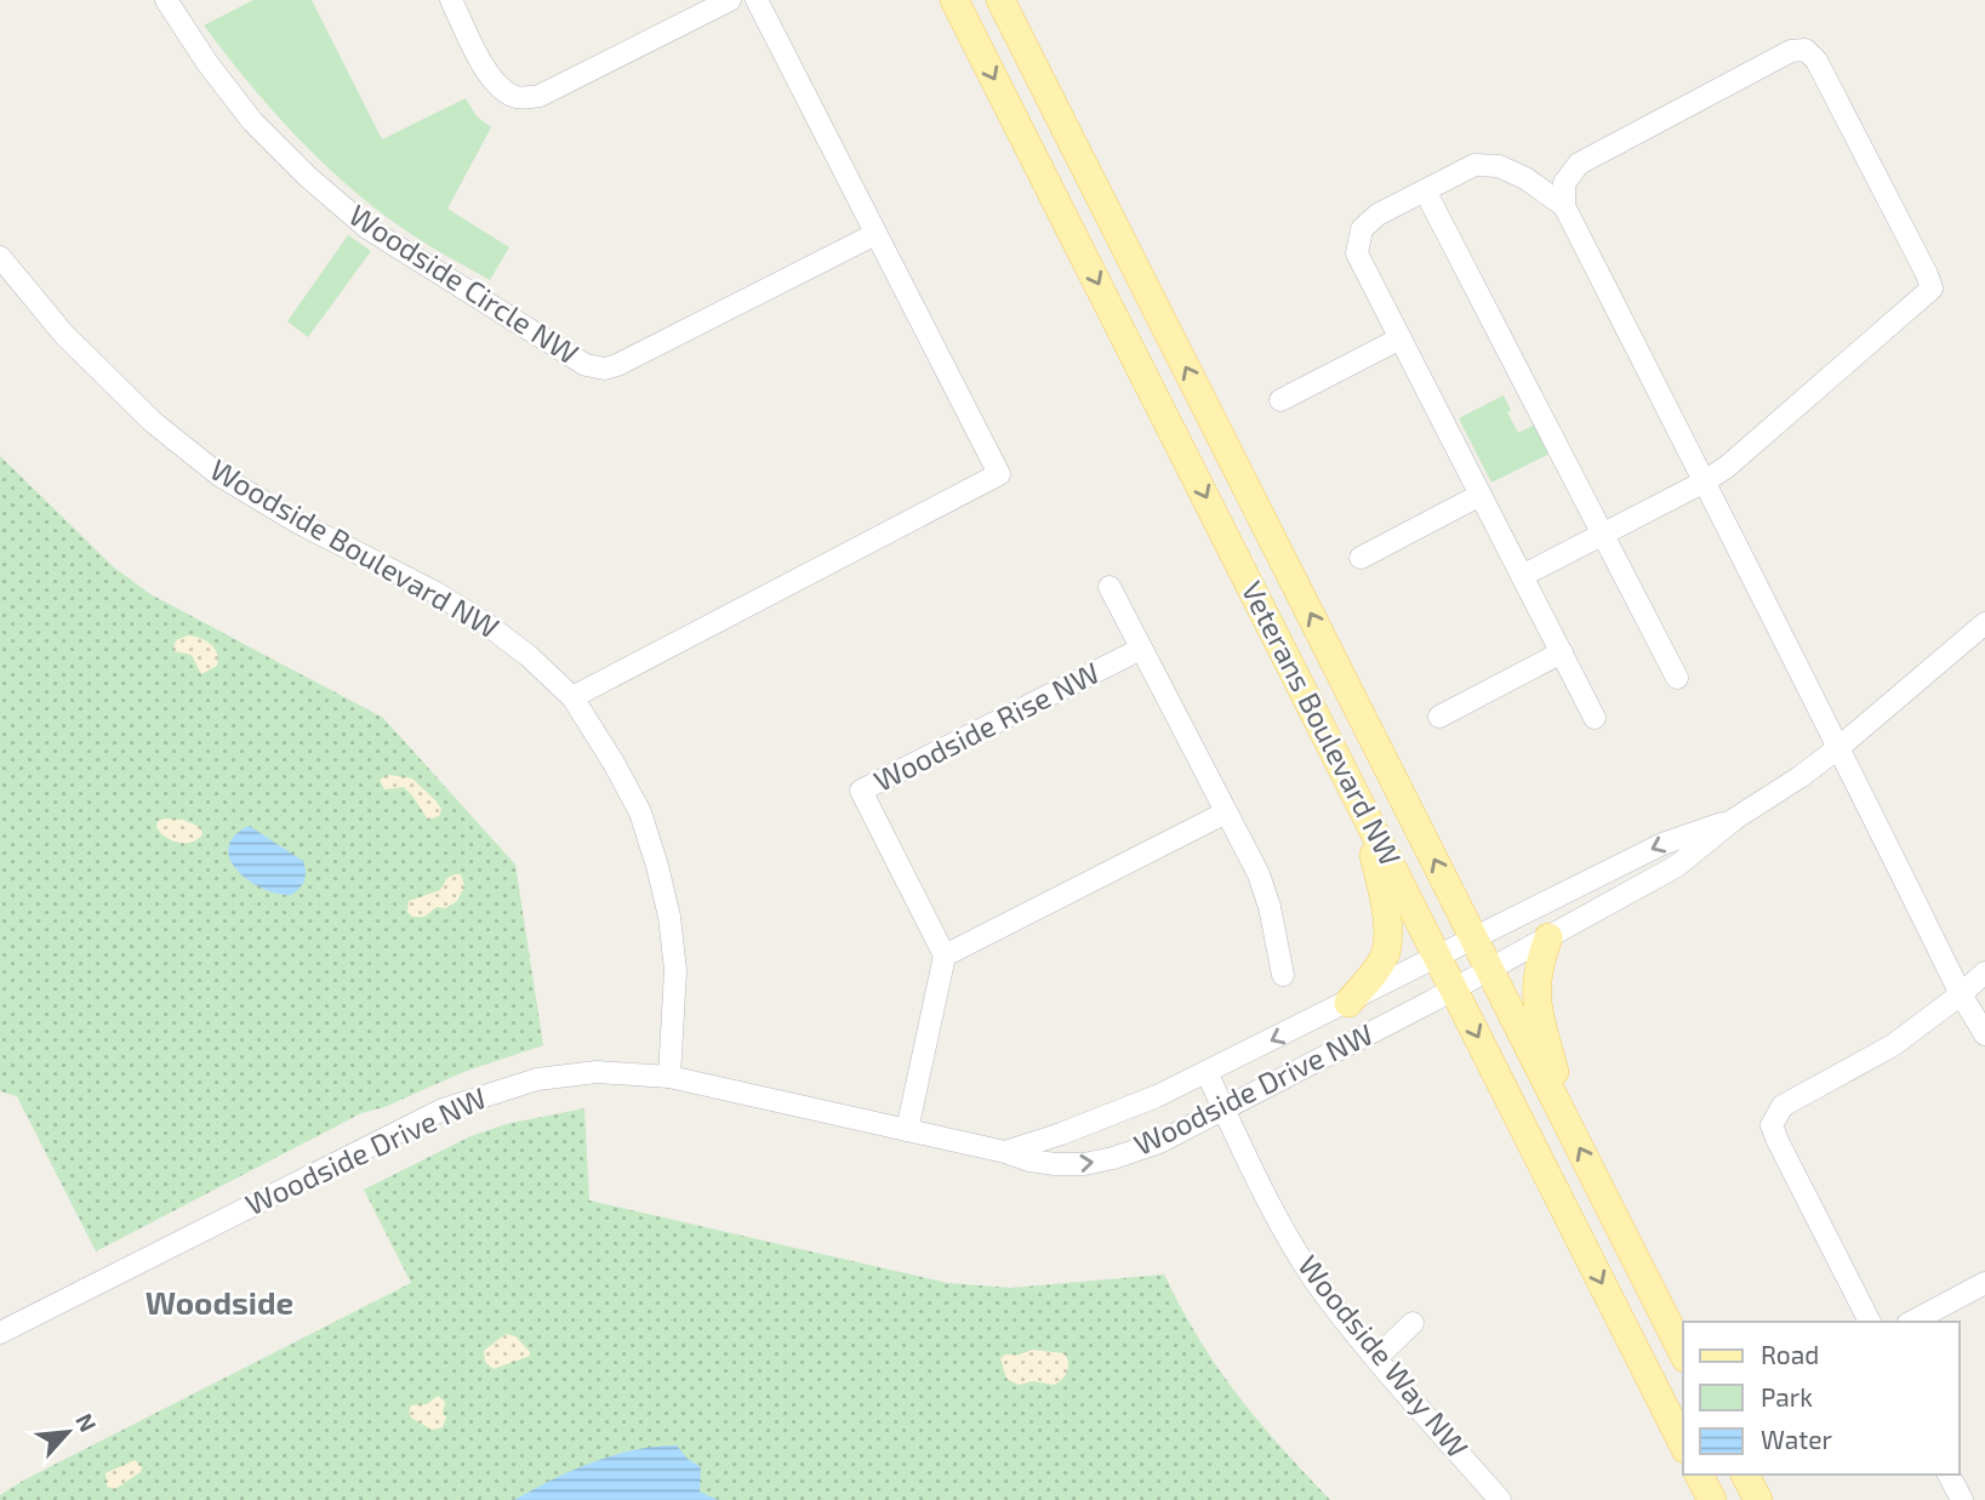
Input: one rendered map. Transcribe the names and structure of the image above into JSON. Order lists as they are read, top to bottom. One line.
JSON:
{"streets":{"main road":["Veterans Boulevard NW"],"street":["Woodside Circle NW","Woodside Boulevard NW","Woodside Rise NW","Woodside Drive NW","Woodside Way NW"]},"crossings":[["Woodside Boulevard NW","Woodside Drive NW"],["Veterans Boulevard NW","Woodside Drive NW"],["Woodside Drive NW","Woodside Way NW"]],"districts":["Woodside"],"legend":["Road","Park","Water"],"north":"top right"}
